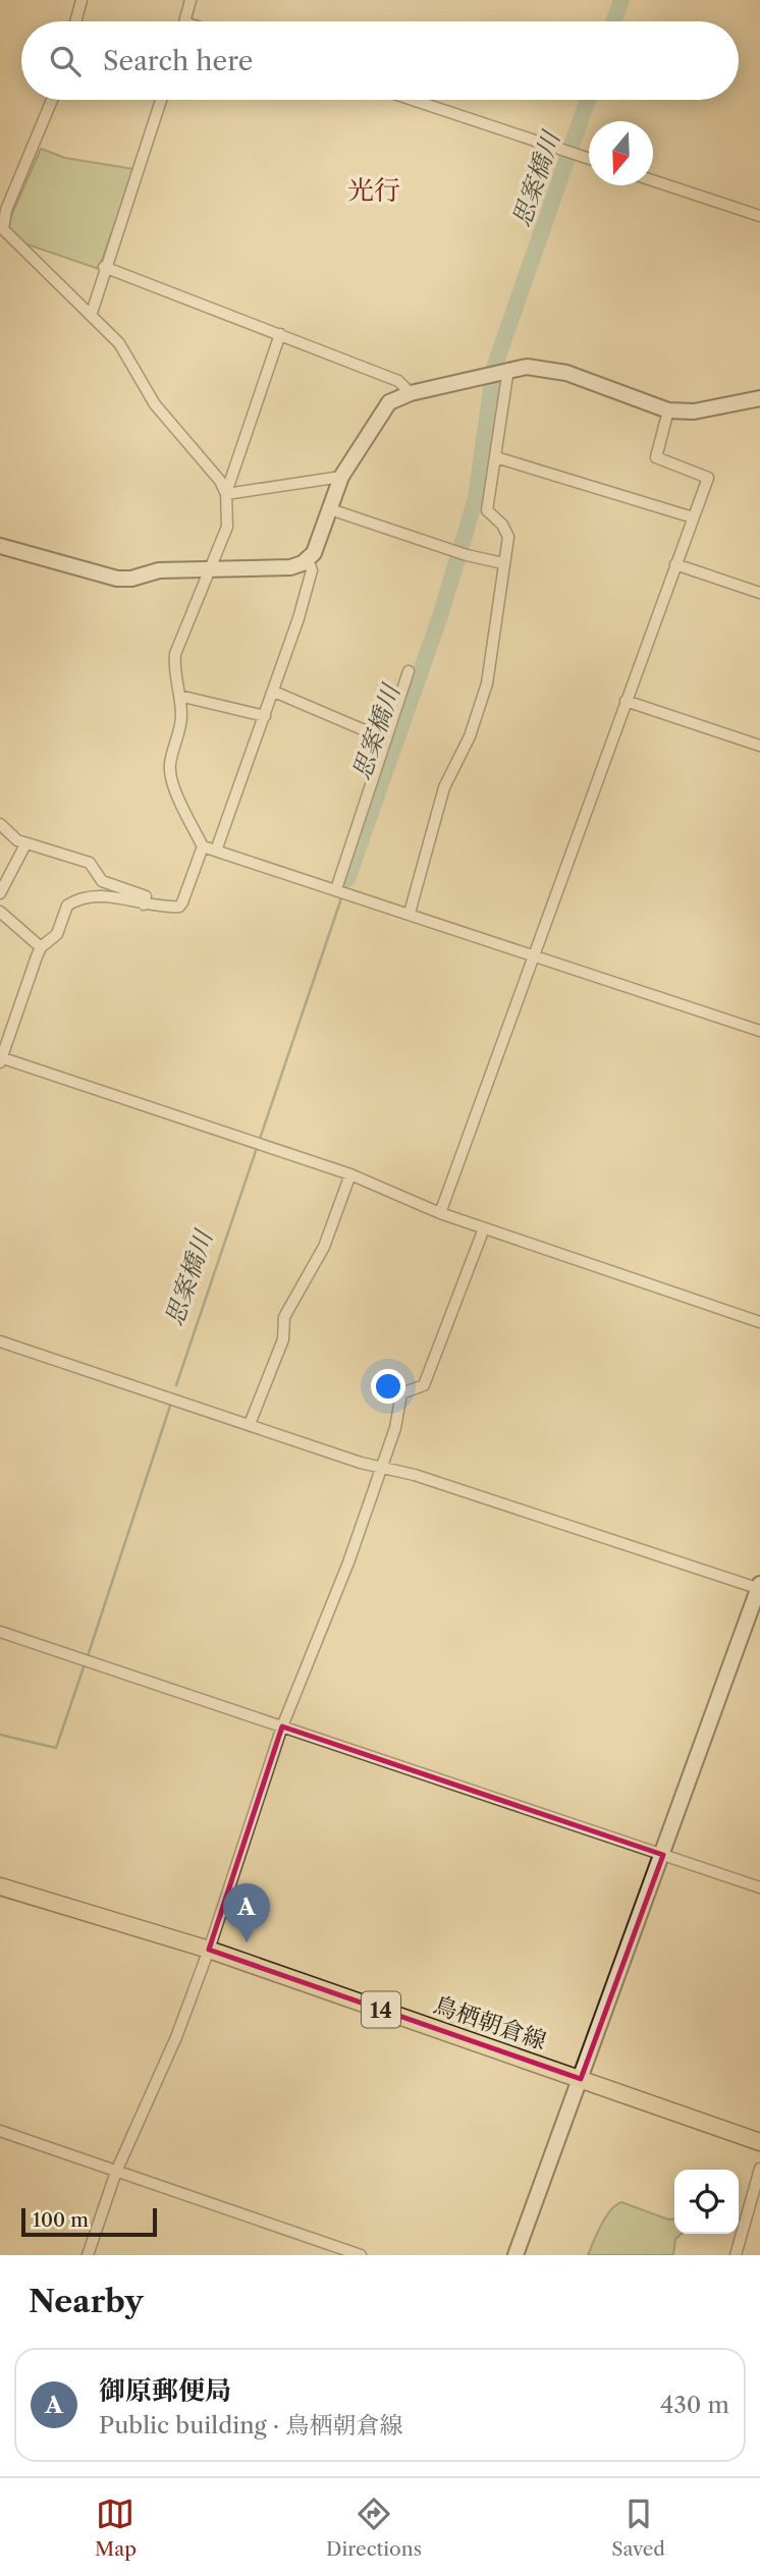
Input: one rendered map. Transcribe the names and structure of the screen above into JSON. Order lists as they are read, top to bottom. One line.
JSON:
{"streets":{"main road":["14","鳥栖朝倉線"]},"districts":["光行"],"water":["思案橋川"],"scale_bar":"100 m","north":"bottom","page":{"search":"Search here","pins":"A","scale":"100 m","heading":"Nearby","list":[{"mark":"A","name":"御原郵便局","note":"Public building · 鳥栖朝倉線","value":"430 m"}],"nav":["Map","Directions","Saved"]}}
